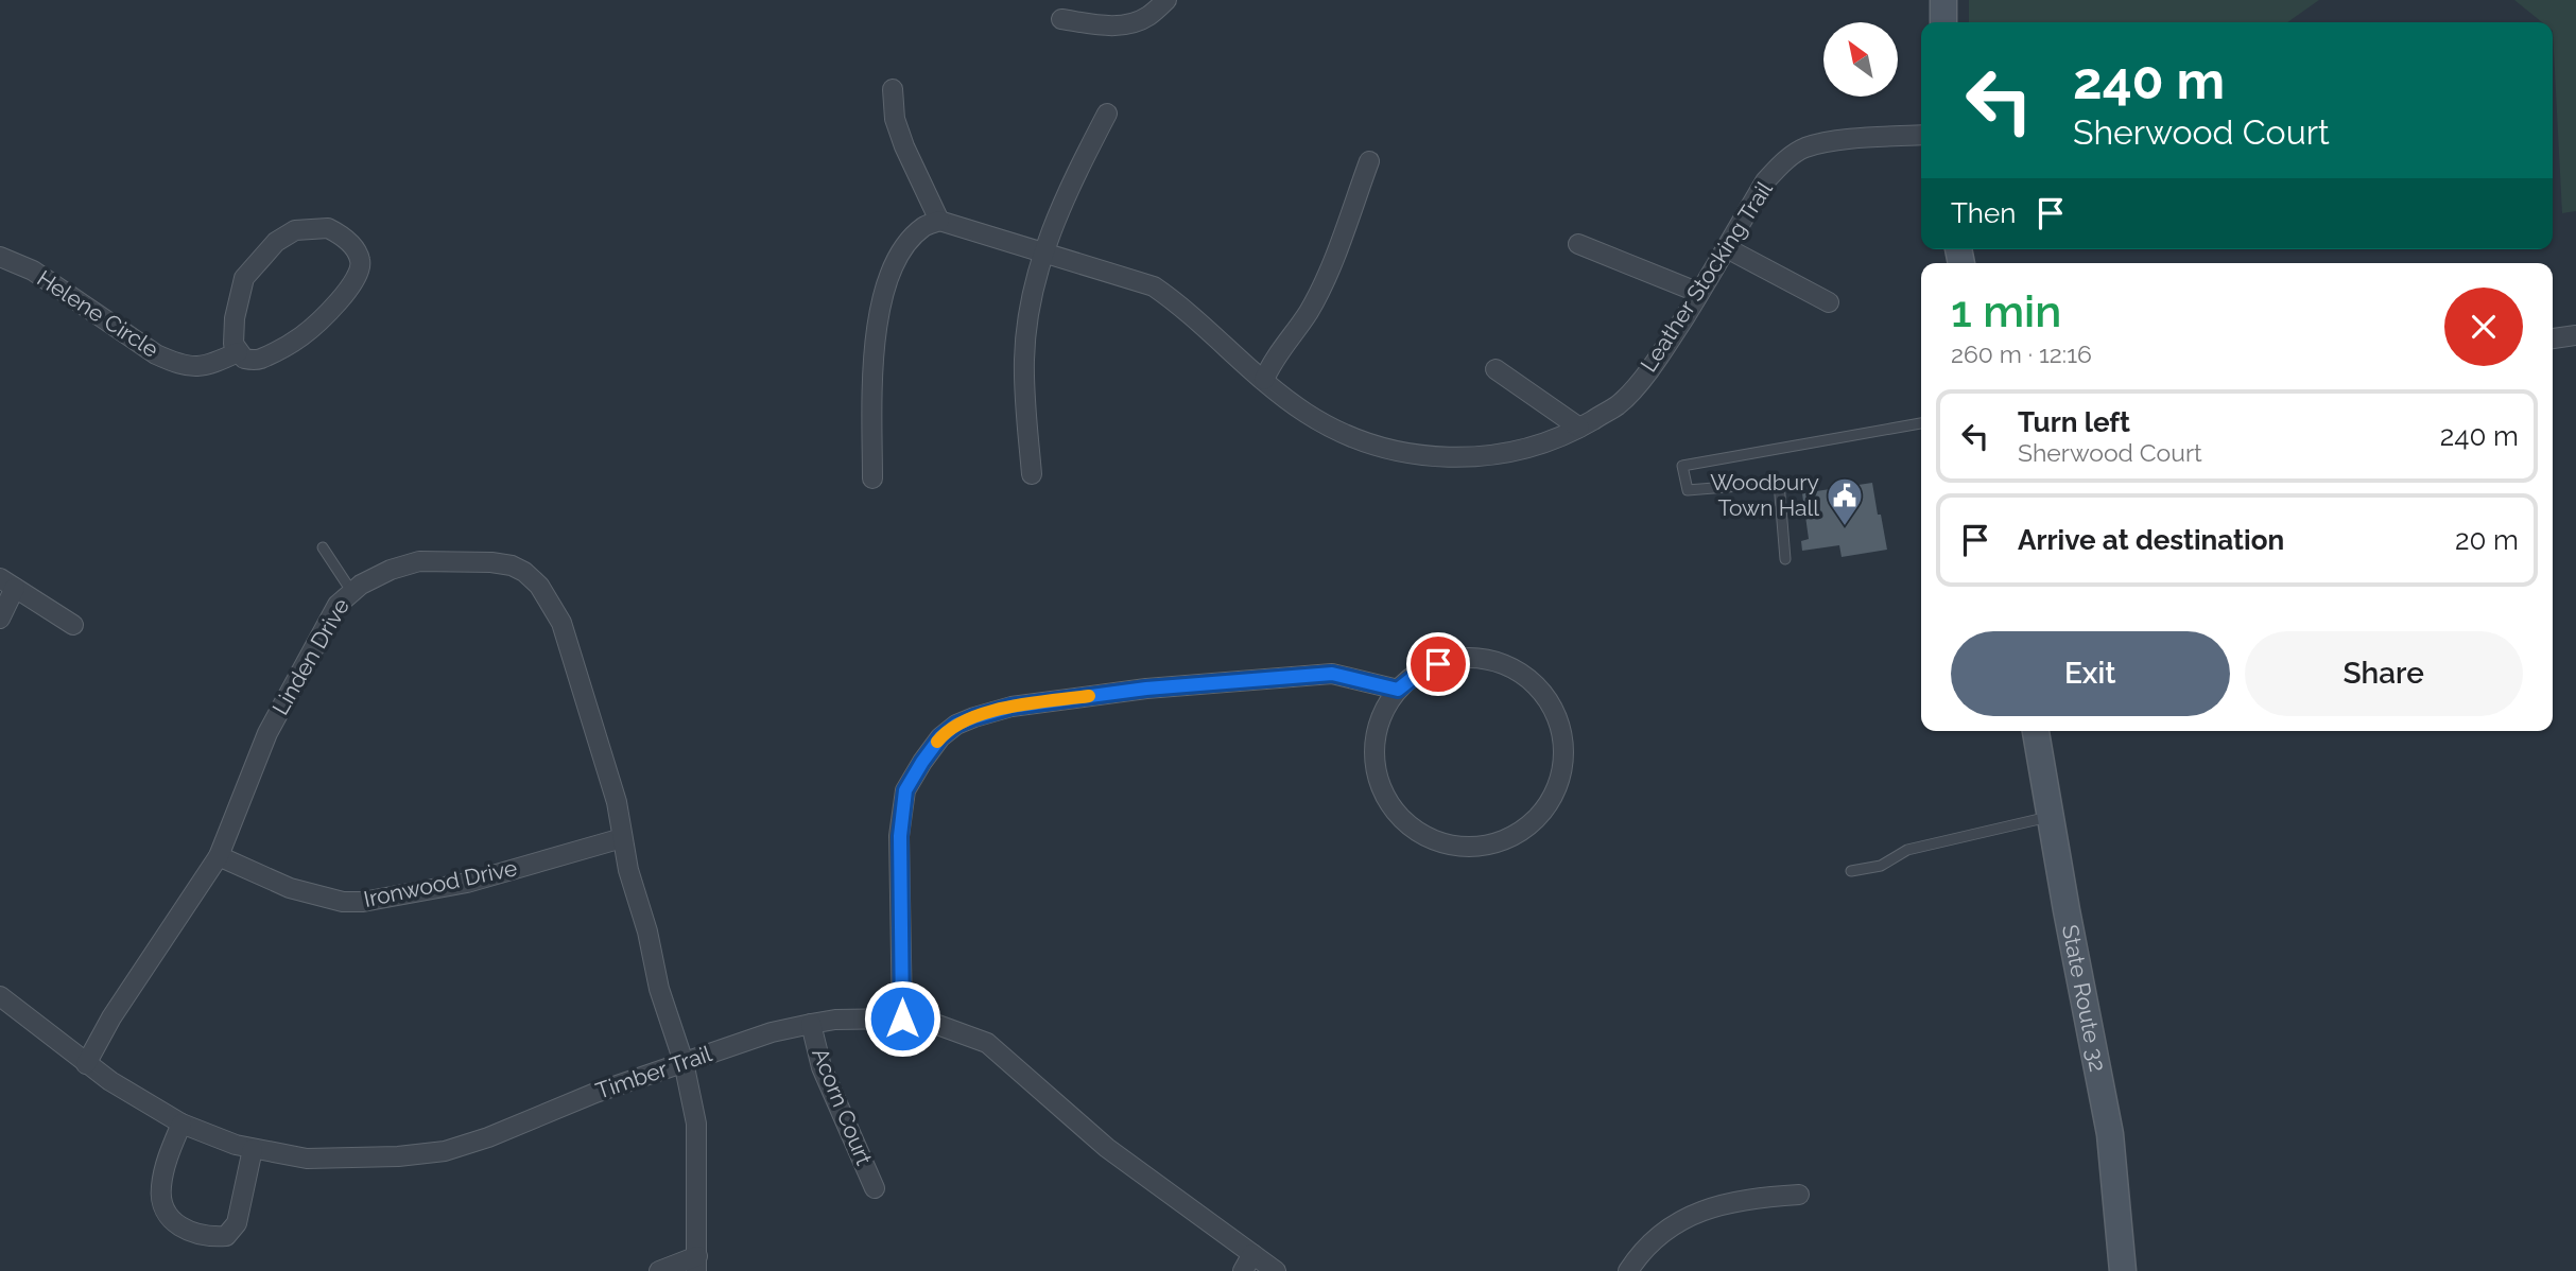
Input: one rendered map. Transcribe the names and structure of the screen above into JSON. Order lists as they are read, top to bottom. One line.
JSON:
{"streets":{"main road":["State Route 32"],"street":["Leather Stocking Trail","Helene Circle","Linden Drive","Ironwood Drive","Timber Trail","Acorn Court"]},"crossings":[["Linden Drive","Ironwood Drive"],["Linden Drive","Timber Trail"],["Timber Trail","Acorn Court"]],"places":{"public building":["Woodbury Town Hall"]},"north":"top left","page":{"turn":["240 m","Sherwood Court"],"then":"Then","heading":["1 min","260 m · 12:16"],"list":[{"name":"Turn left","note":"Sherwood Court","value":"240 m"},{"name":"Arrive at destination","value":"20 m"}],"buttons":["Exit","Share"]}}
